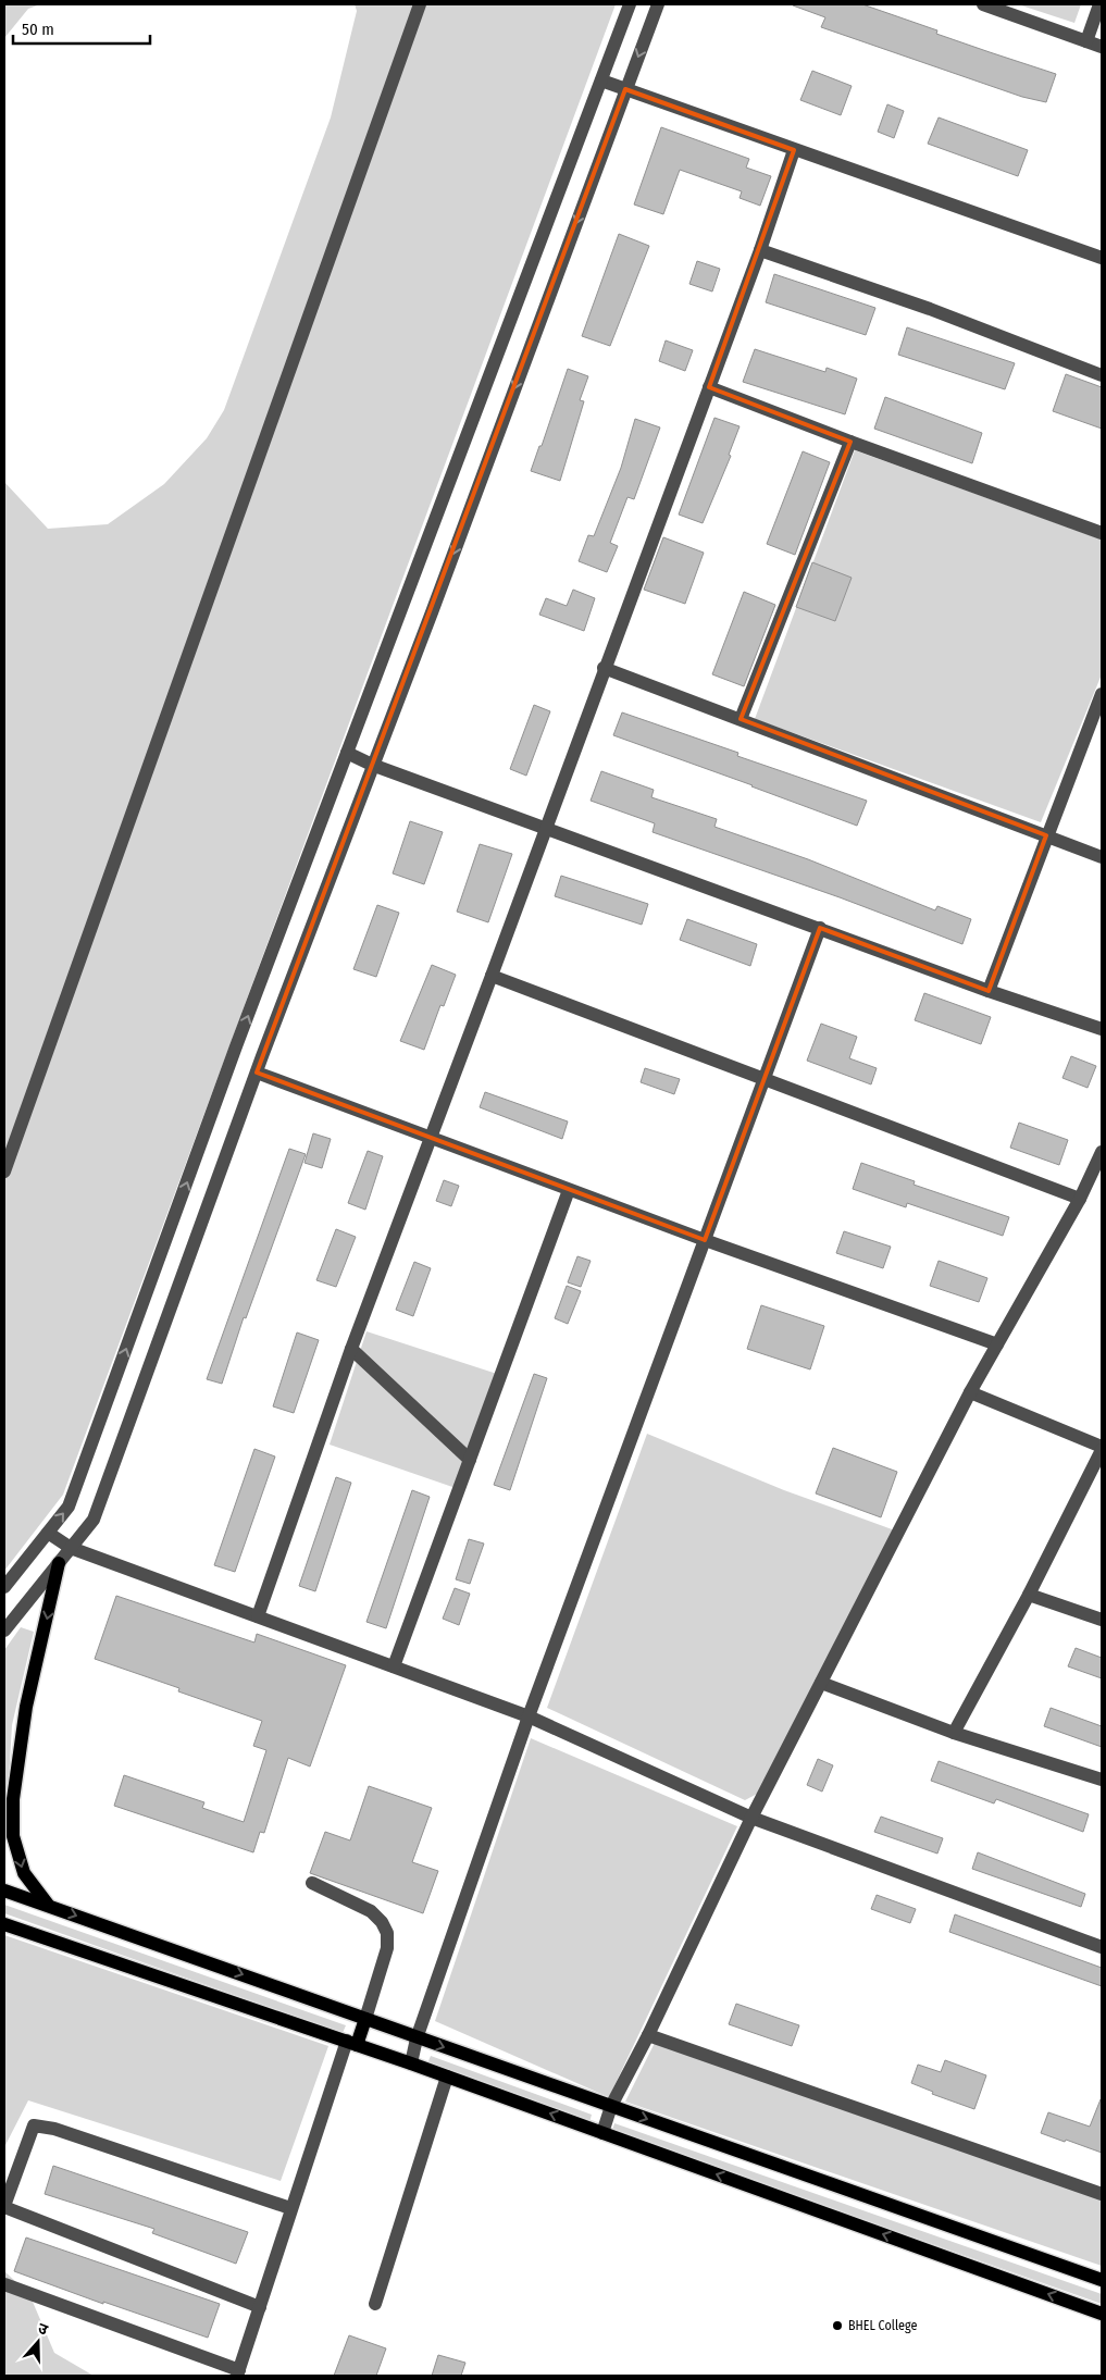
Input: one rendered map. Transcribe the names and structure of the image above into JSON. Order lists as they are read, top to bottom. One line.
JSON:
{"places":["BHEL College"],"scale_bar":"50 m","north":"top"}
